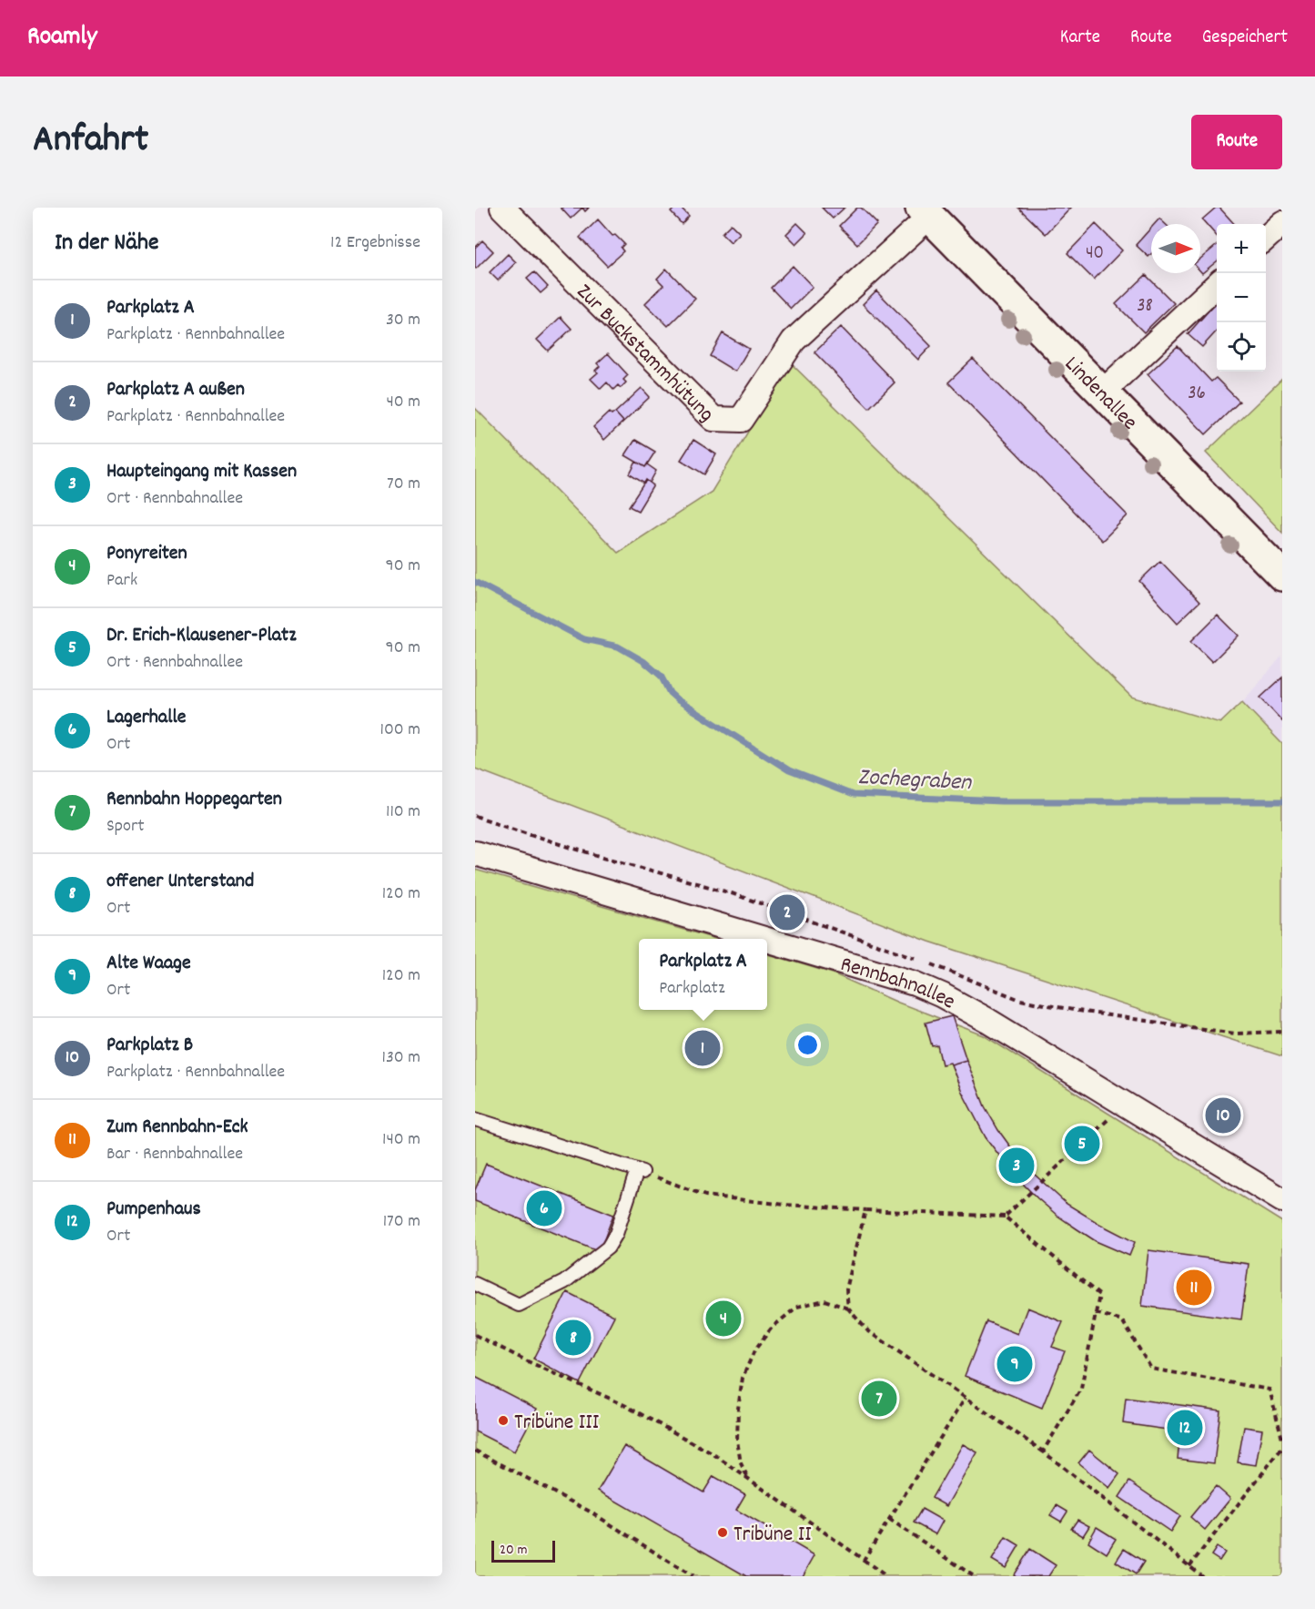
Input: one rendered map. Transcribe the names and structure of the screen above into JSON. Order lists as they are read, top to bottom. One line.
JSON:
{"streets":{"street":["Zur Buckstammhütung","Lindenallee","Rennbahnallee"]},"crossings":[["Zur Buckstammhütung","Lindenallee"]],"water":["Zochegraben"],"places":["Tribüne III","Tribüne II"],"house_numbers":["40","38","36"],"scale_bar":"20 m","north":"right","page":{"header":"Roamly","nav":["Karte","Route","Gespeichert"],"title":"Anfahrt","buttons":"Route","heading":["In der Nähe","12 Ergebnisse"],"map_buttons":["+","−"],"list":[{"mark":"1","name":"Parkplatz A","note":"Parkplatz · Rennbahnallee","value":"30 m"},{"mark":"2","name":"Parkplatz A außen","note":"Parkplatz · Rennbahnallee","value":"40 m"},{"mark":"3","name":"Haupteingang mit Kassen","note":"Ort · Rennbahnallee","value":"70 m"},{"mark":"4","name":"Ponyreiten","note":"Park","value":"90 m"},{"mark":"5","name":"Dr. Erich-Klausener-Platz","note":"Ort · Rennbahnallee","value":"90 m"},{"mark":"6","name":"Lagerhalle","note":"Ort","value":"100 m"},{"mark":"7","name":"Rennbahn Hoppegarten","note":"Sport","value":"110 m"},{"mark":"8","name":"offener Unterstand","note":"Ort","value":"120 m"},{"mark":"9","name":"Alte Waage","note":"Ort","value":"120 m"},{"mark":"10","name":"Parkplatz B","note":"Parkplatz · Rennbahnallee","value":"130 m"},{"mark":"11","name":"Zum Rennbahn-Eck","note":"Bar · Rennbahnallee","value":"140 m"},{"mark":"12","name":"Pumpenhaus","note":"Ort","value":"170 m"}],"pins":["2","1","10","5","3","6","11","4","8","9","7","12"],"popup":["Parkplatz A","Parkplatz"],"scale":"20 m"}}
